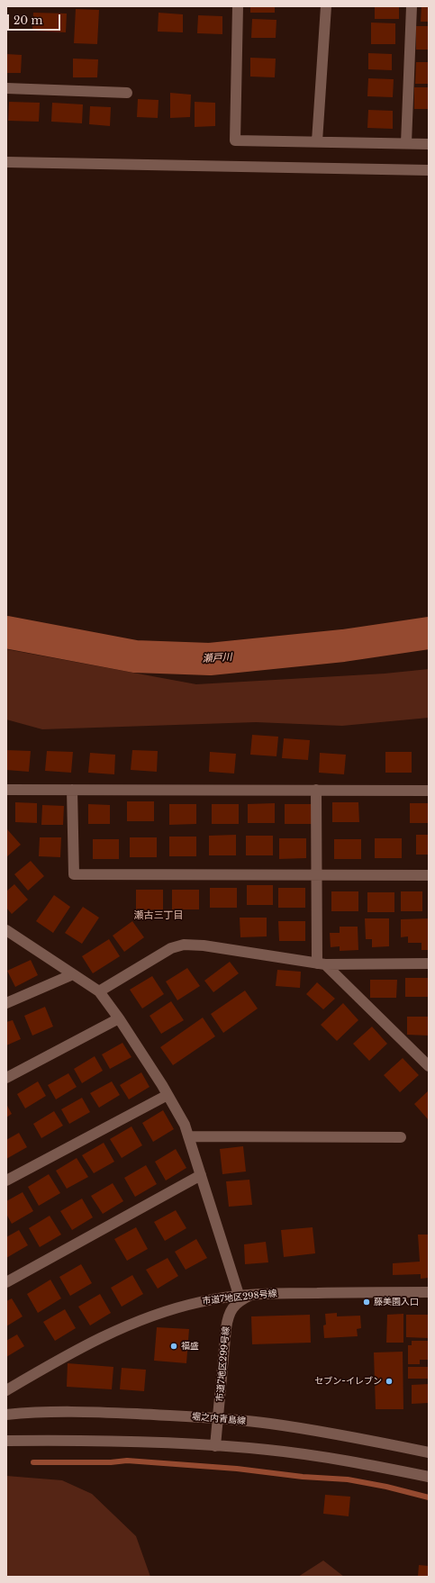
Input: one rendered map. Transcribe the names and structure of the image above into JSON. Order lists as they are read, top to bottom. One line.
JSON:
{"streets":{"street":["市道7地区298号線","市道7地区299号線","堀之内青島線"]},"crossings":[["市道7地区298号線","市道7地区299号線"],["市道7地区299号線","堀之内青島線"]],"districts":["瀬古三丁目"],"water":["瀬戸川"],"places":["藤美園入口","福盛","セブン-イレブン"],"scale_bar":"20 m"}
